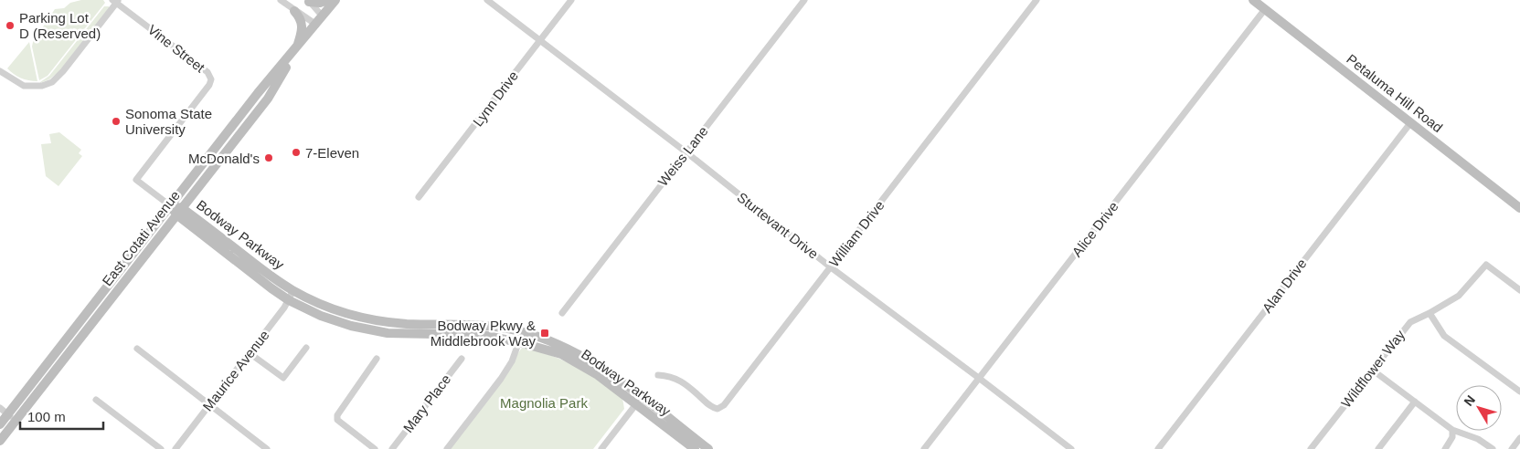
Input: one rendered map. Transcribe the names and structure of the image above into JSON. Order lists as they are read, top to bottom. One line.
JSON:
{"streets":{"main road":["Petaluma Hill Road","Bodway Parkway","East Cotati Avenue"],"street":["Vine Street","Lynn Drive","Weiss Lane","Sturtevant Drive","Alice Drive","William Drive","Alan Drive","Wildflower Way","Maurice Avenue","Mary Place"]},"crossings":[["Vine Street","Bodway Parkway"],["Vine Street","East Cotati Avenue"],["Petaluma Hill Road","Alice Drive"],["Petaluma Hill Road","Alan Drive"],["Lynn Drive","Sturtevant Drive"],["Weiss Lane","Sturtevant Drive"],["Sturtevant Drive","Alice Drive"],["Sturtevant Drive","William Drive"],["Bodway Parkway","East Cotati Avenue"],["Bodway Parkway","Maurice Avenue"]],"parks":["Magnolia Park"],"places":{"other":["Parking Lot D (Reserved)","Sonoma State University","7-Eleven","McDonald's"],"transit":["Bodway Pkwy & Middlebrook Way"]},"scale_bar":"100 m","north":"top left"}
